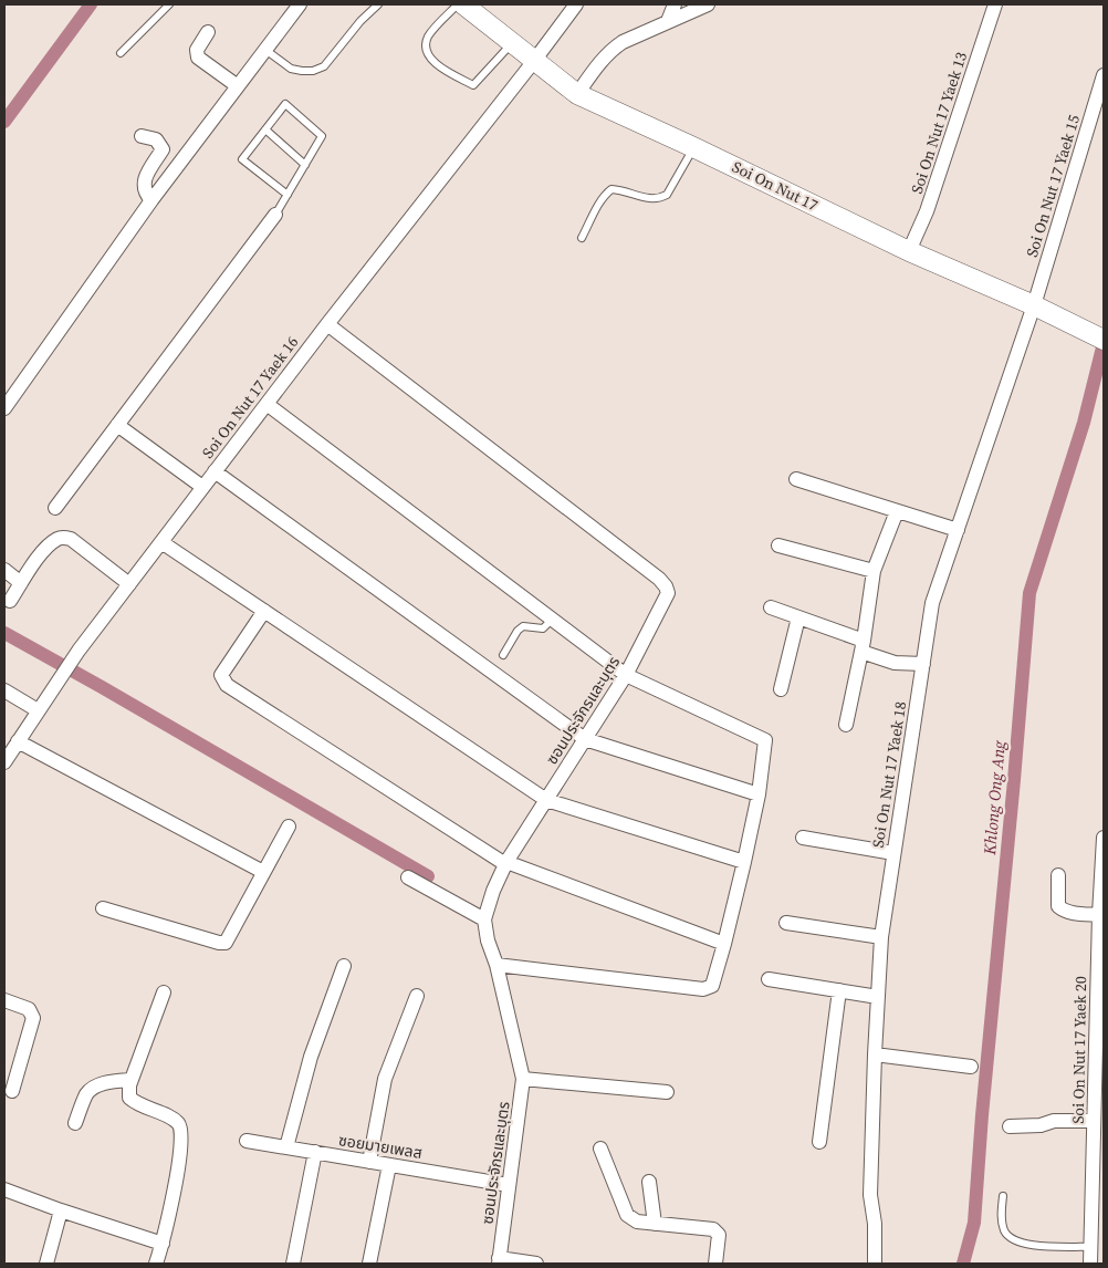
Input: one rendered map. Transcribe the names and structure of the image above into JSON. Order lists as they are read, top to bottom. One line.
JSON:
{"streets":{"street":["Soi On Nut 17 Yaek 13","Soi On Nut 17","Soi On Nut 17 Yaek 15","Soi On Nut 17 Yaek 16","ซอนประจักรและบุตร","Soi On Nut 17 Yaek 18","Soi On Nut 17 Yaek 20","ซอยมายเพลส"]},"crossings":[["Soi On Nut 17 Yaek 13","Soi On Nut 17"],["Soi On Nut 17","Soi On Nut 17 Yaek 15"],["Soi On Nut 17","Soi On Nut 17 Yaek 16"],["Soi On Nut 17","Soi On Nut 17 Yaek 18"],["Soi On Nut 17 Yaek 15","Soi On Nut 17 Yaek 18"],["Soi On Nut 17 Yaek 16","ซอนประจักรและบุตร"],["ซอนประจักรและบุตร","ซอยมายเพลส"]],"water":["Khlong Ong Ang"]}
